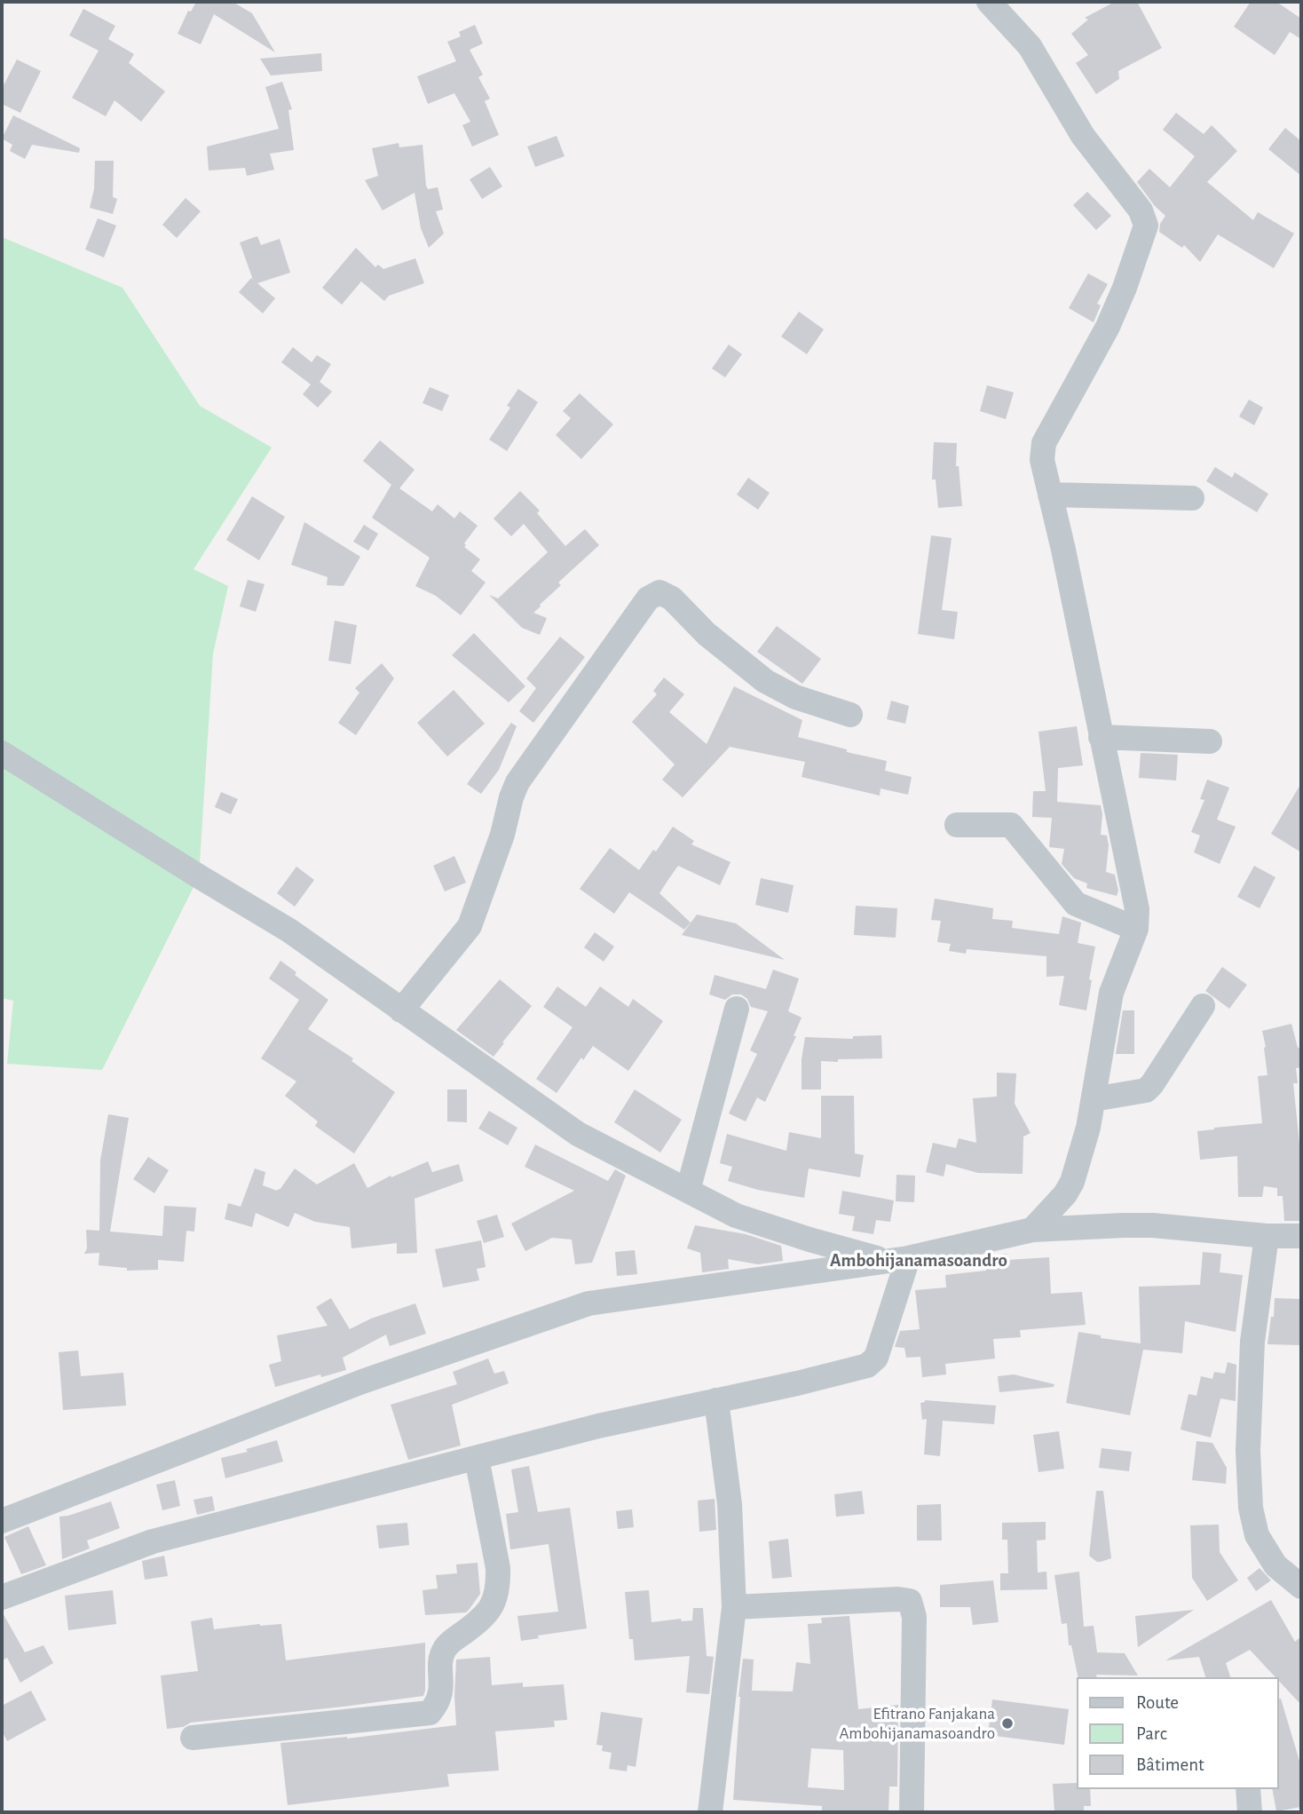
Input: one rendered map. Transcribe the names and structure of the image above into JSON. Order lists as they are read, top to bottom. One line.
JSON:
{"districts":["Ambohijanamasoandro"],"places":["Efitrano Fanjakana Ambohijanamasoandro"],"legend":["Route","Parc","Bâtiment"]}
